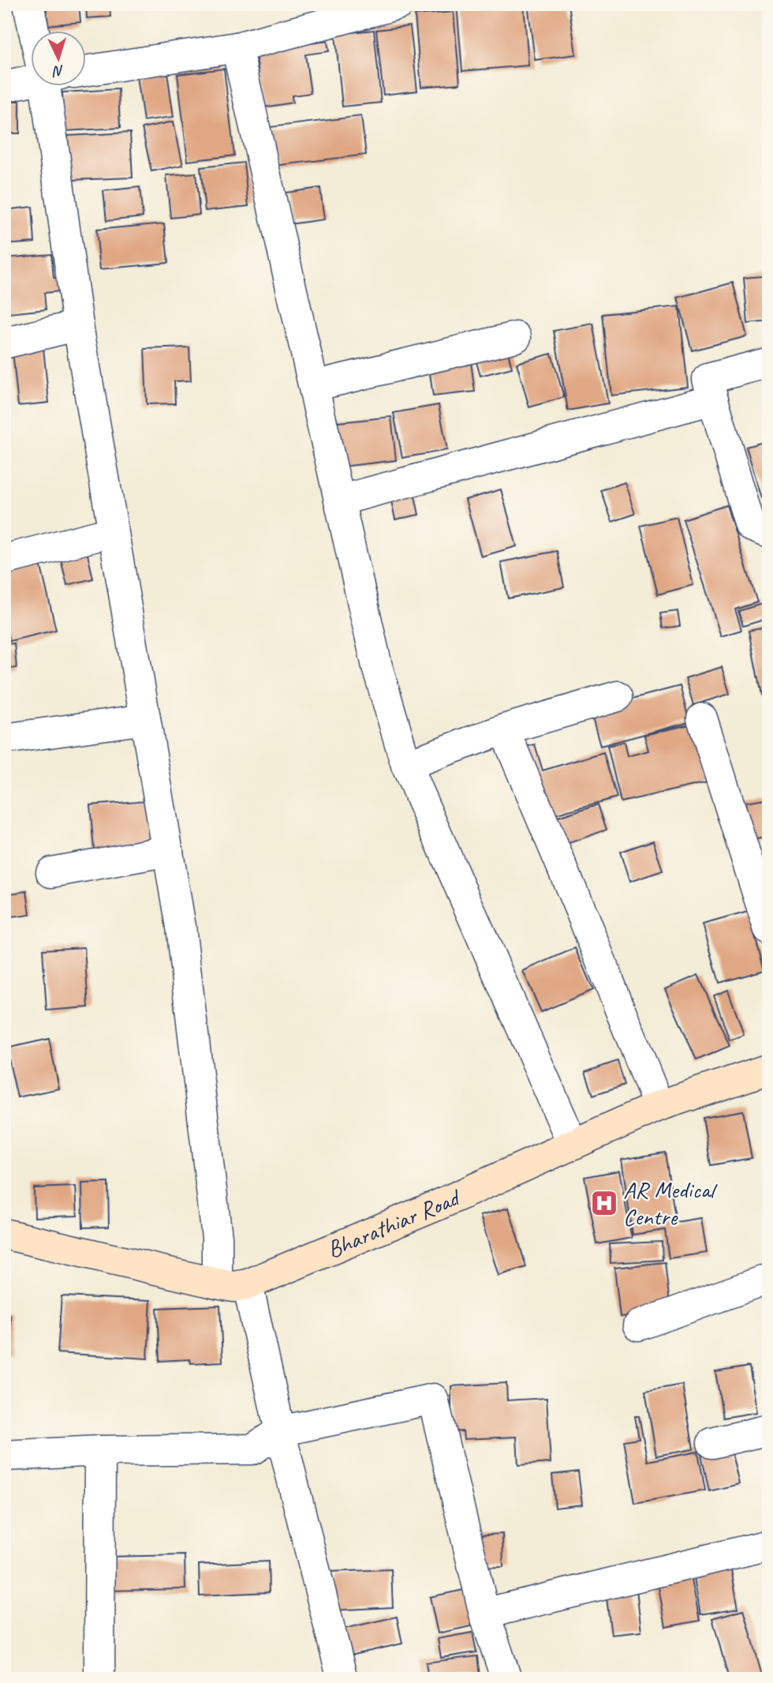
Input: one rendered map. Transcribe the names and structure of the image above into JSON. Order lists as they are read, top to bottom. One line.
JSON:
{"streets":{"main road":["Bharathiar Road"]},"places":{"hospital":["AR Medical Centre"]},"north":"bottom"}
